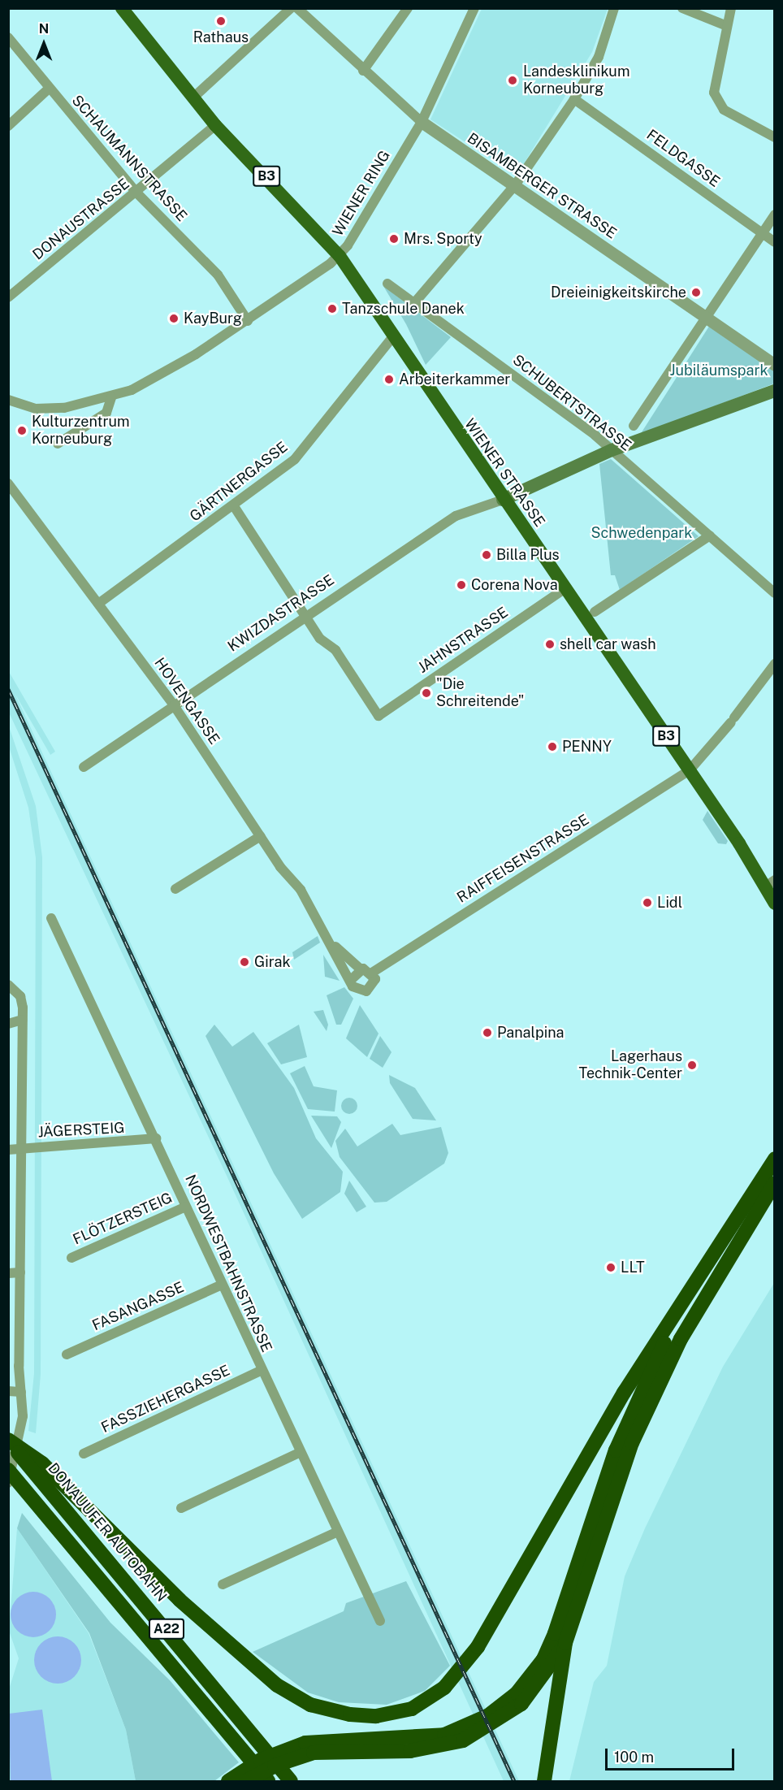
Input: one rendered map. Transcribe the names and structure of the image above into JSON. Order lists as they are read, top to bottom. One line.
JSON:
{"streets":{"highway":["DONAUUFER AUTOBAHN","A22"],"main road":["B3","WIENER STRASSE"],"street":["SCHAUMANNSTRASSE","FELDGASSE","BISAMBERGER STRASSE","WIENER RING","DONAUSTRASSE","SCHUBERTSTRASSE","GÄRTNERGASSE","KWIZDASTRASSE","JAHNSTRASSE","HOVENGASSE","RAIFFEISENSTRASSE","JÄGERSTEIG","FLÖTZERSTEIG","NORDWESTBAHNSTRASSE","FASANGASSE","FASSZIEHERGASSE"]},"crossings":[["SCHAUMANNSTRASSE","WIENER RING"],["SCHAUMANNSTRASSE","DONAUSTRASSE"],["B3","WIENER STRASSE"],["BISAMBERGER STRASSE","WIENER RING"],["WIENER RING","WIENER STRASSE"],["DONAUSTRASSE","WIENER STRASSE"],["WIENER STRASSE","GÄRTNERGASSE"],["WIENER STRASSE","KWIZDASTRASSE"],["WIENER STRASSE","JAHNSTRASSE"],["WIENER STRASSE","RAIFFEISENSTRASSE"],["GÄRTNERGASSE","HOVENGASSE"],["KWIZDASTRASSE","JAHNSTRASSE"],["KWIZDASTRASSE","HOVENGASSE"],["HOVENGASSE","RAIFFEISENSTRASSE"],["JÄGERSTEIG","NORDWESTBAHNSTRASSE"],["FLÖTZERSTEIG","NORDWESTBAHNSTRASSE"],["NORDWESTBAHNSTRASSE","FASANGASSE"],["NORDWESTBAHNSTRASSE","FASSZIEHERGASSE"]],"parks":["Jubiläumspark","Schwedenpark"],"places":["Rathaus","Landesklinikum Korneuburg","Mrs. Sporty","Dreieinigkeitskirche","Tanzschule Danek","KayBurg","Arbeiterkammer","Kulturzentrum Korneuburg","Billa Plus","Corena Nova","shell car wash","\"Die Schreitende\"","PENNY","Lidl","Girak","Panalpina","Lagerhaus Technik-Center","LLT"],"scale_bar":"100 m","north":"top"}
